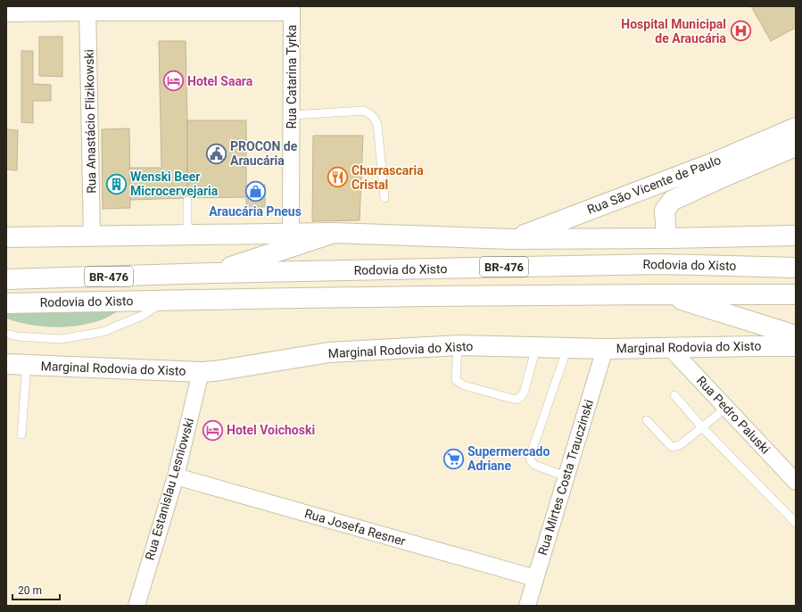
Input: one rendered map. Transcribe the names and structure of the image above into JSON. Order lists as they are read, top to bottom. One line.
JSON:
{"streets":{"main road":["Rua São Vicente de Paulo","Rodovia do Xisto","BR-476","Marginal Rodovia do Xisto"],"street":["Rua Catarina Tyrka","Rua Anastácio Flizikowski","Rua Pedro Paluski","Rua Mirtes Costa Trauczinski","Rua Estanislau Lesniowski","Rua Josefa Resner"]},"crossings":[["Marginal Rodovia do Xisto","Rua Pedro Paluski"],["Marginal Rodovia do Xisto","Rua Mirtes Costa Trauczinski"],["Marginal Rodovia do Xisto","Rua Estanislau Lesniowski"],["Rua Mirtes Costa Trauczinski","Rua Josefa Resner"],["Rua Estanislau Lesniowski","Rua Josefa Resner"]],"places":{"hospital":["Hospital Municipal de Araucária"],"hotel":["Hotel Saara","Hotel Voichoski"],"public building":["PROCON de Araucária"],"restaurant":["Churrascaria Cristal"],"building":["Wenski Beer Microcervejaria"],"shop":["Araucária Pneus"],"supermarket":["Supermercado Adriane"]},"scale_bar":"20 m"}
